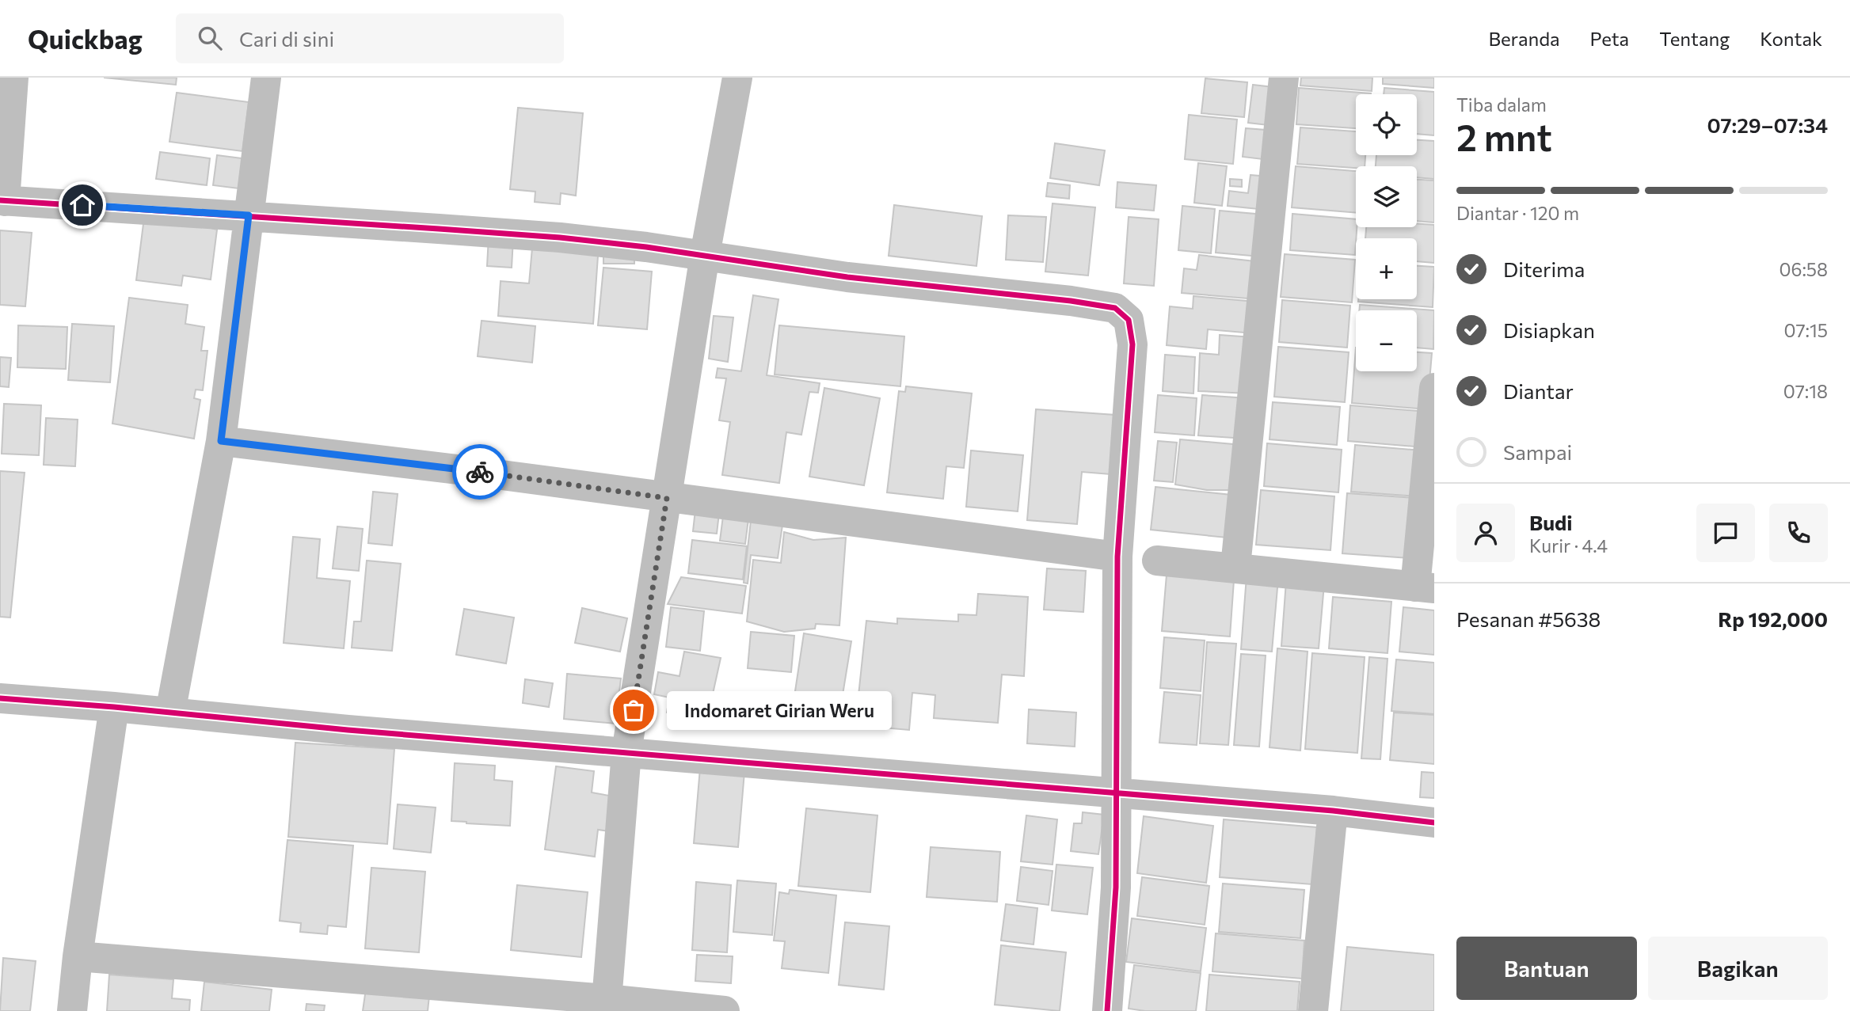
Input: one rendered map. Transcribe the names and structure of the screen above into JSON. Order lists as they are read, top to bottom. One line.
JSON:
{"places":["Indomaret Girian Weru"],"page":{"header":"Quickbag","search":"Cari di sini","nav":["Beranda","Peta","Tentang","Kontak"],"heading":["2 mnt","Tiba dalam","07:29–07:34"],"panel":["Budi","Kurir · 4.4","Pesanan #5638","Rp 192,000"],"map_buttons":["+","−"],"bar":"Diantar · 120 m","list":[["Diterima","06:58"],["Disiapkan","07:15"],["Diantar","07:18"],"Sampai"],"bubble":"Indomaret Girian Weru","buttons":["Bantuan","Bagikan"]}}
